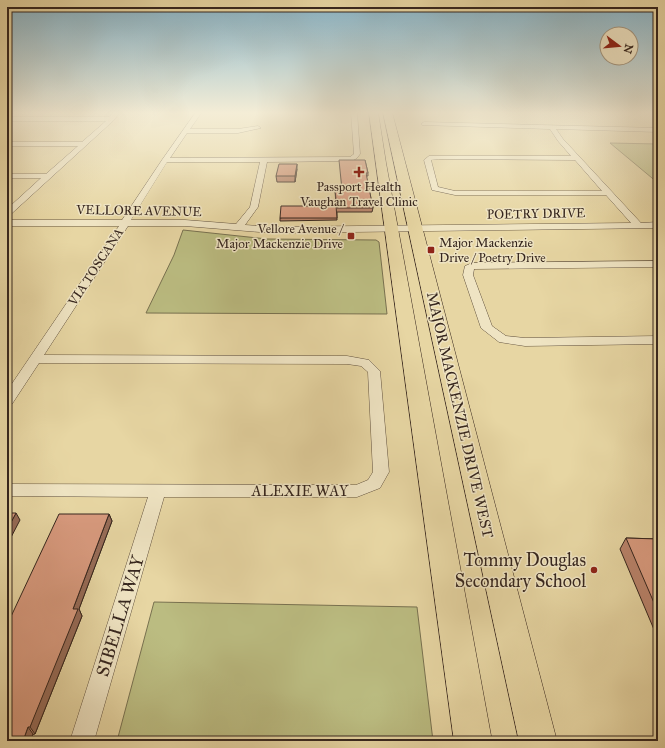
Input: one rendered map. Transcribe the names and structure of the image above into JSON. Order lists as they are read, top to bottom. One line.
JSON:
{"streets":{"main road":["MAJOR MACKENZIE DRIVE WEST"],"street":["VELLORE AVENUE","POETRY DRIVE","VIA TOSCANA","ALEXIE WAY","SIBELLA WAY"]},"crossings":[["VELLORE AVENUE","POETRY DRIVE"],["VELLORE AVENUE","VIA TOSCANA"],["VELLORE AVENUE","MAJOR MACKENZIE DRIVE WEST"],["POETRY DRIVE","MAJOR MACKENZIE DRIVE WEST"],["VIA TOSCANA","ALEXIE WAY"],["ALEXIE WAY","SIBELLA WAY"]],"places":{"health":["Passport Health Vaughan Travel Clinic"],"transit":["Vellore Avenue / Major Mackenzie Drive","Major Mackenzie Drive / Poetry Drive"],"other":["Tommy Douglas Secondary School"]},"north":"right"}
